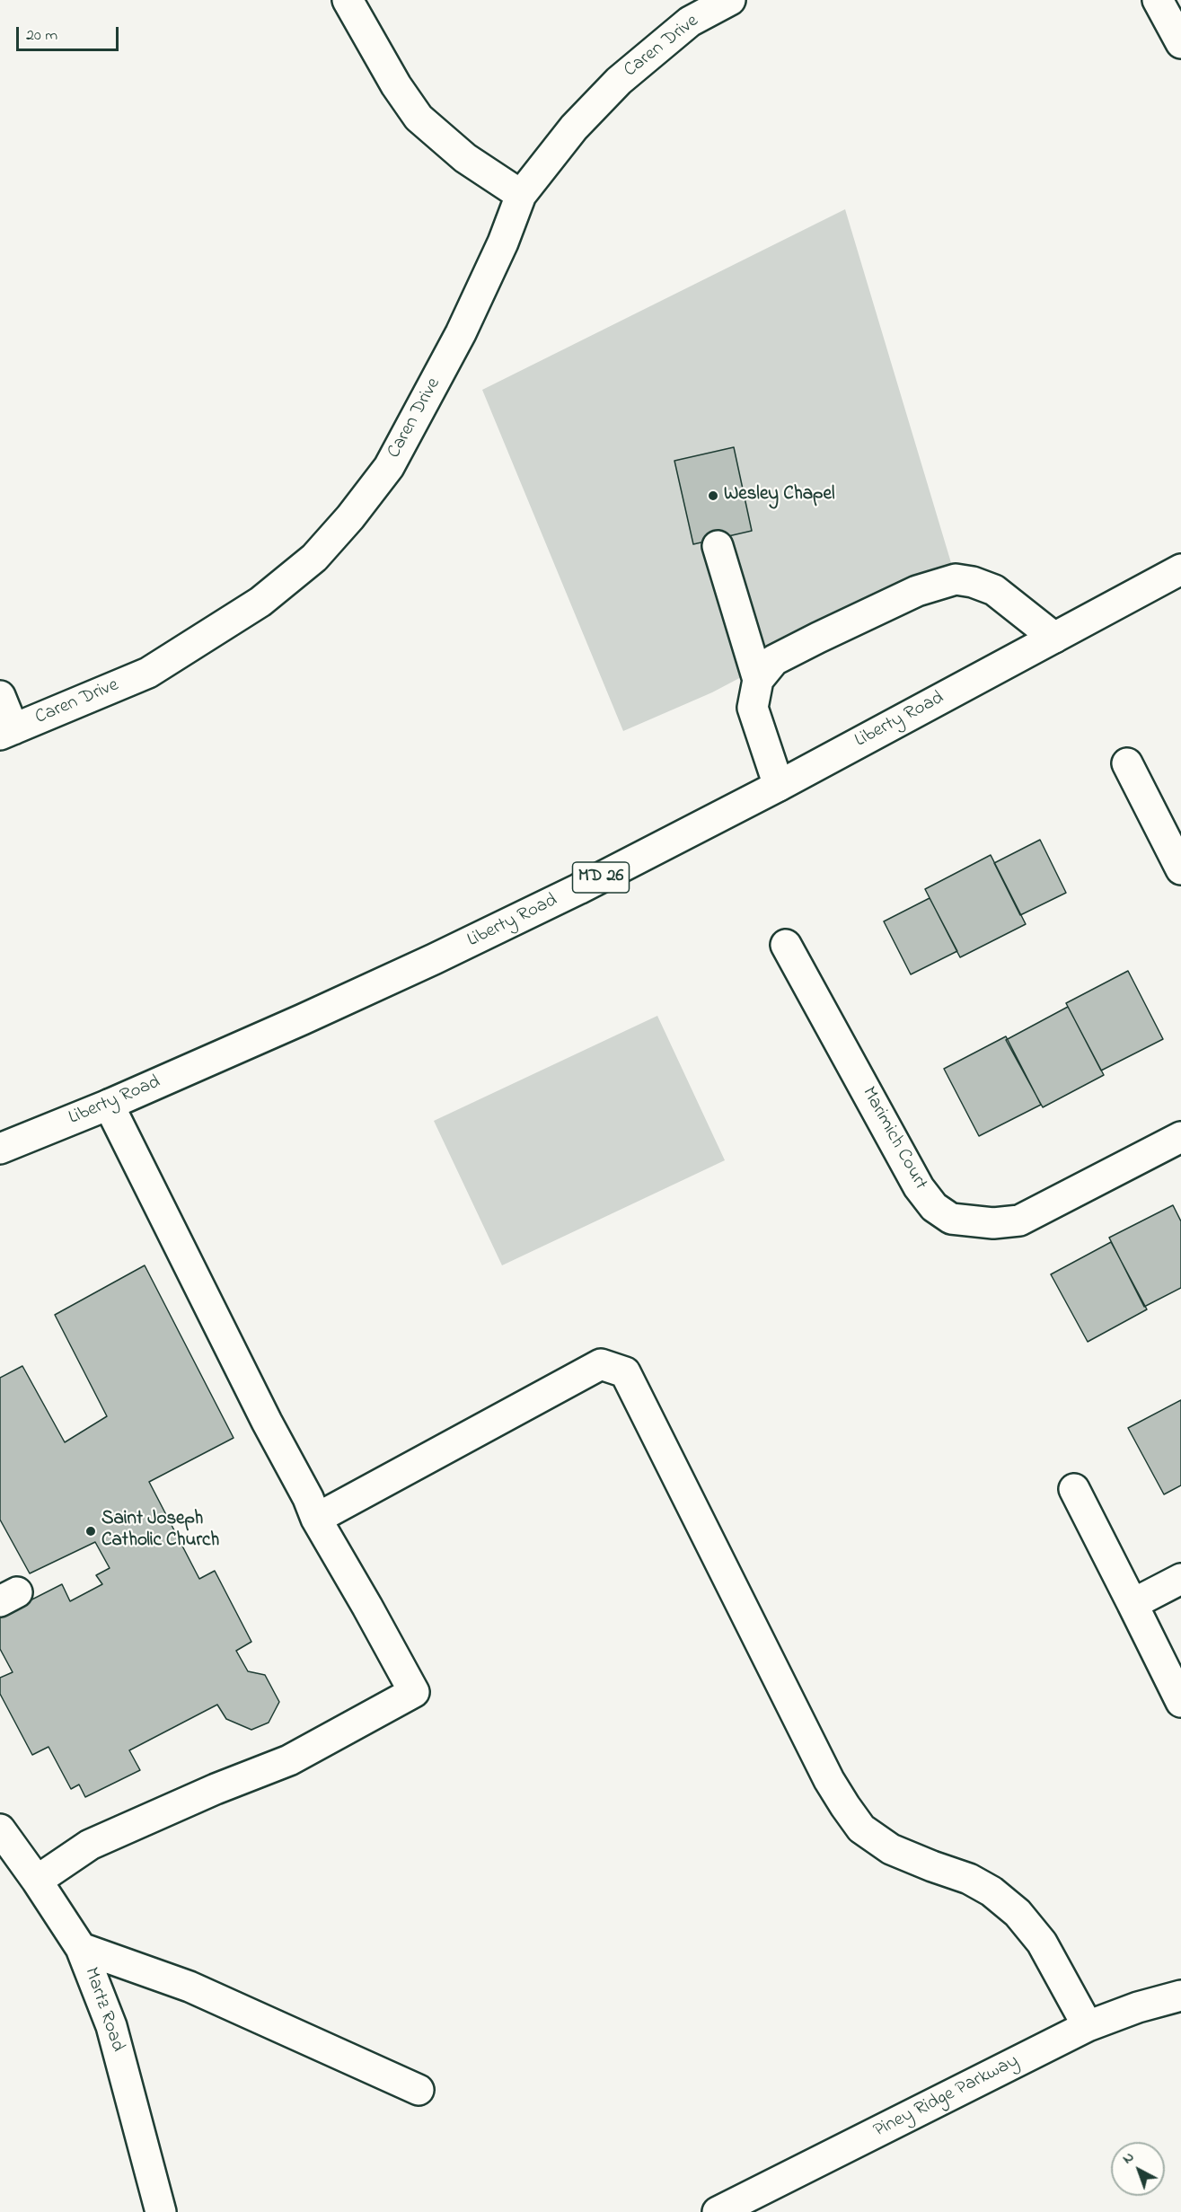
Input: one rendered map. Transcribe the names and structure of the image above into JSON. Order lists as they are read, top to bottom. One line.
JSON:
{"streets":{"street":["Caren Drive","Liberty Road","MD 26","Marimich Court","Martz Road","Piney Ridge Parkway"]},"places":["Wesley Chapel","Saint Joseph Catholic Church"],"scale_bar":"20 m","north":"top left"}
